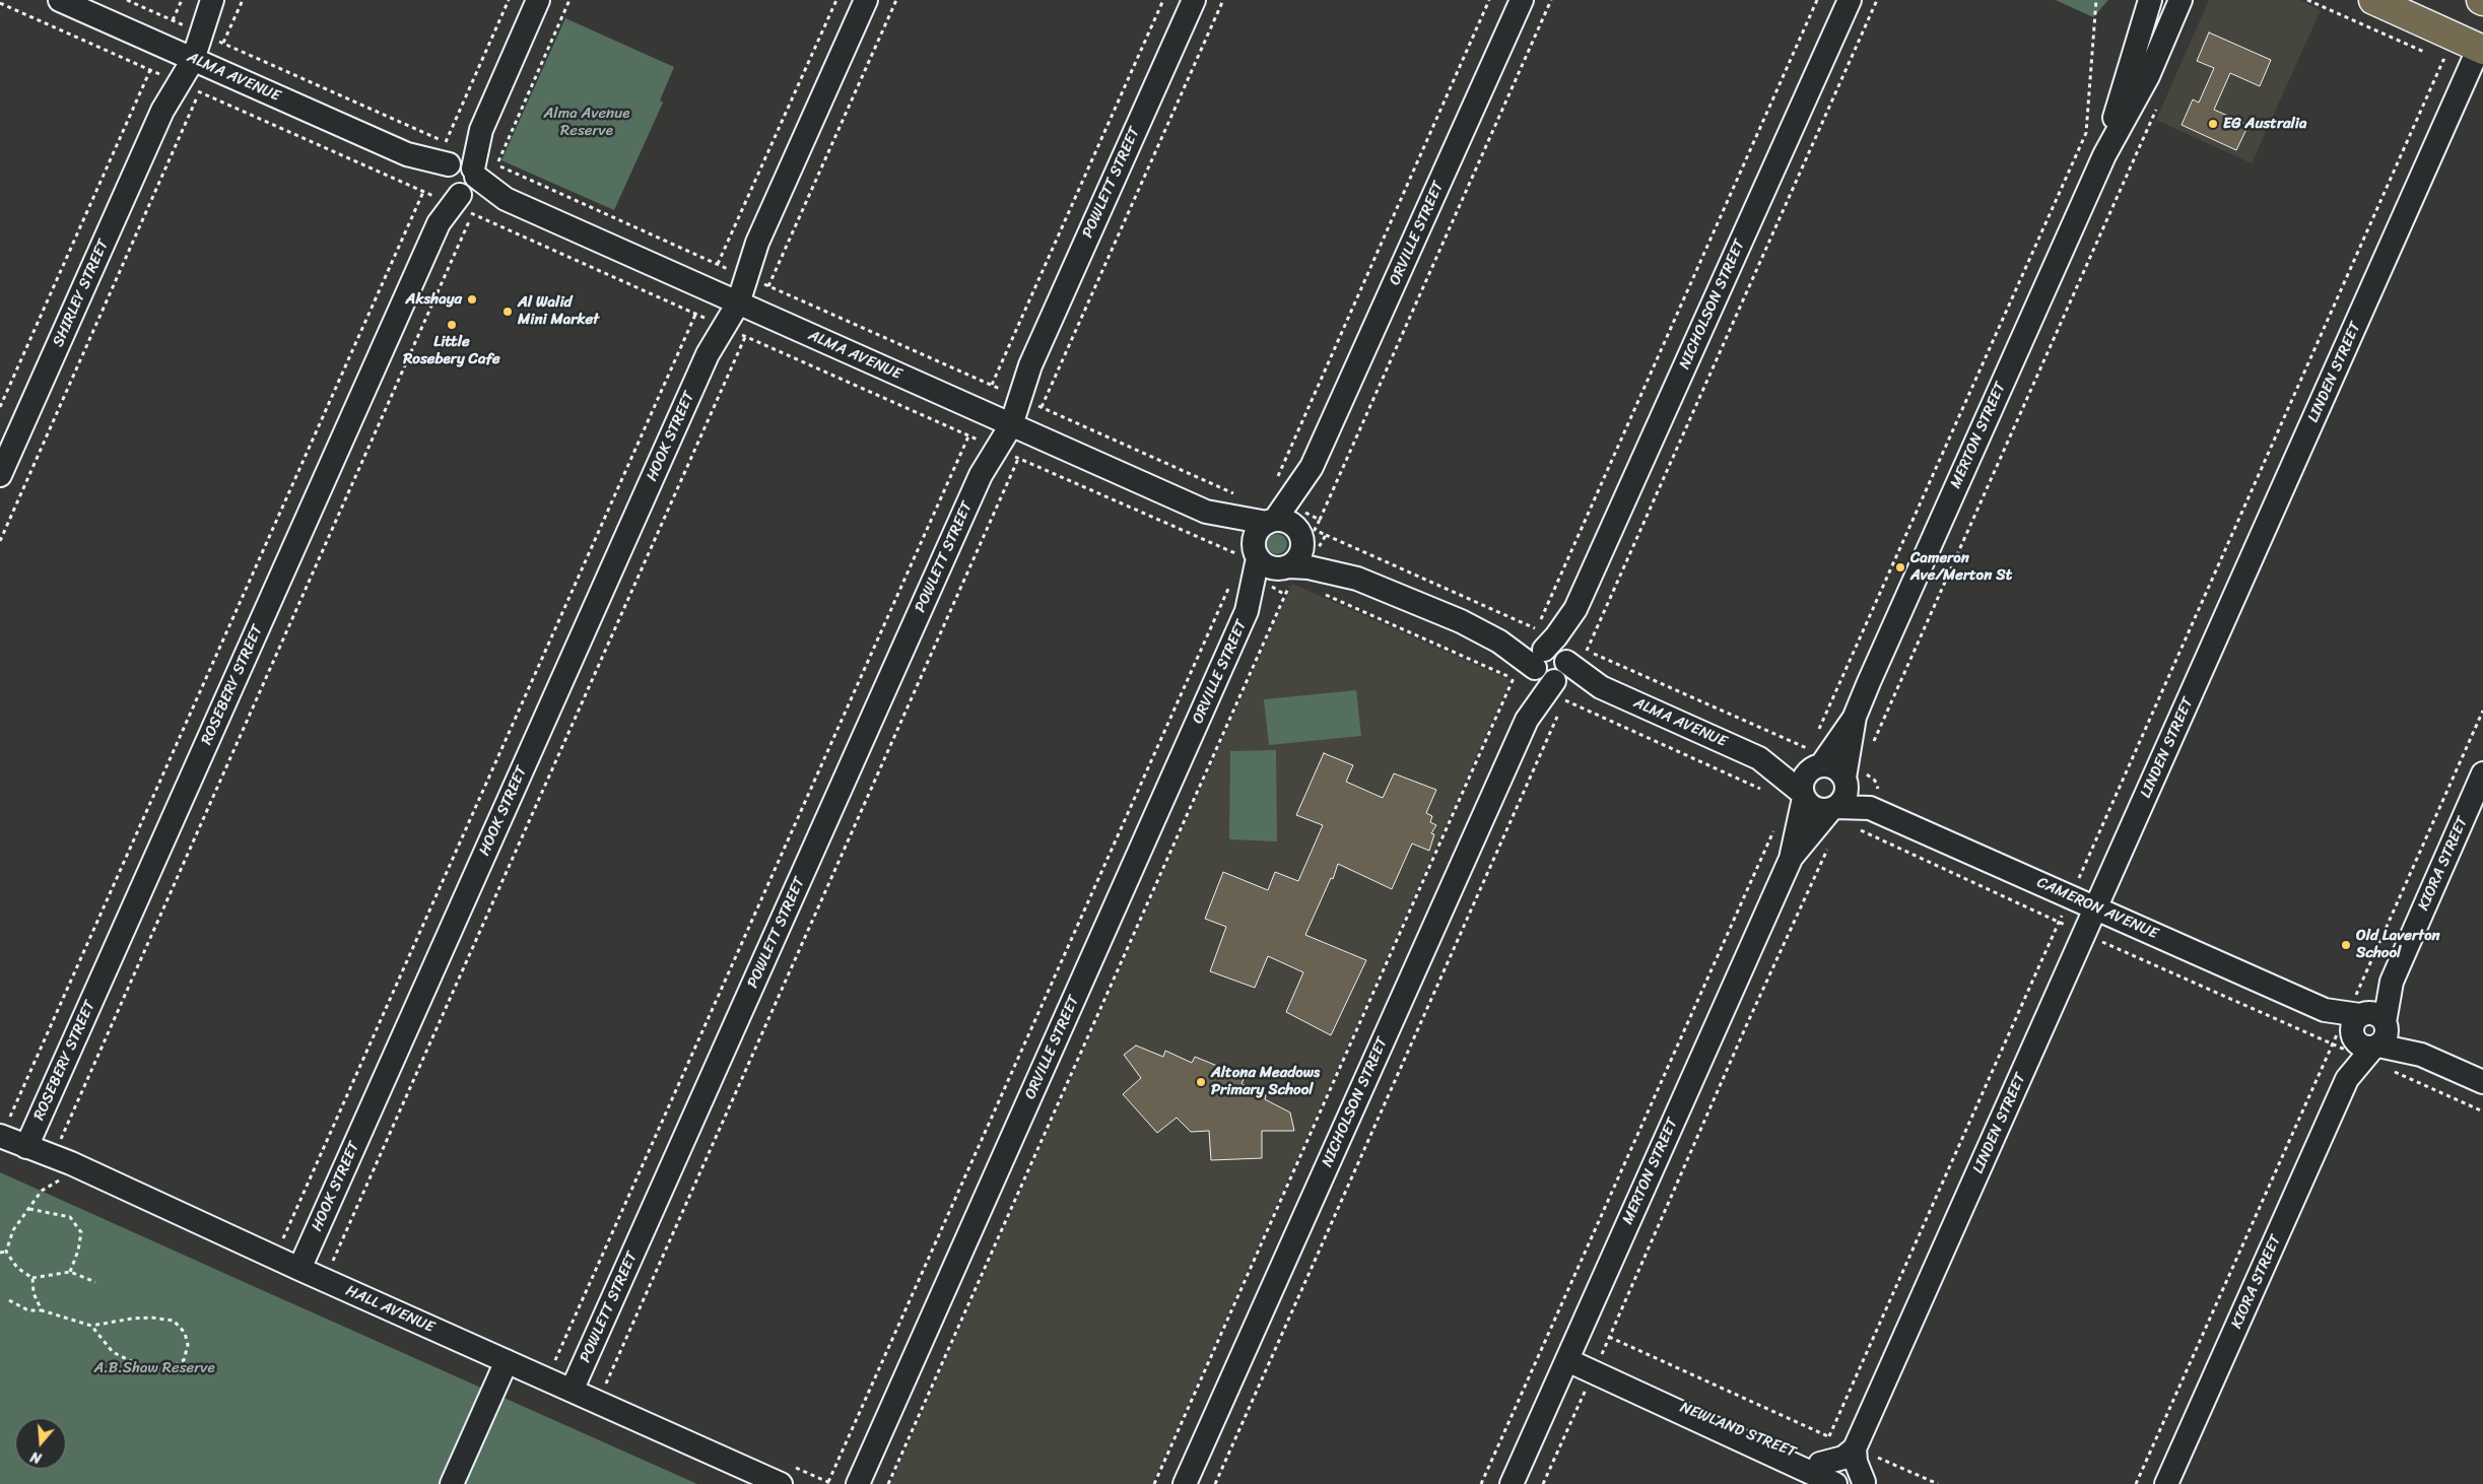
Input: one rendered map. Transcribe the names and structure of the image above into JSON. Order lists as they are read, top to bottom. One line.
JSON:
{"streets":{"street":["ALMA AVENUE","POWLETT STREET","ORVILLE STREET","SHIRLEY STREET","NICHOLSON STREET","LINDEN STREET","MERTON STREET","HOOK STREET","ROSEBERY STREET","KIORA STREET","CAMERON AVENUE","HALL AVENUE","NEWLAND STREET"]},"crossings":[["ALMA AVENUE","POWLETT STREET"],["ALMA AVENUE","ORVILLE STREET"],["ALMA AVENUE","SHIRLEY STREET"],["ALMA AVENUE","NICHOLSON STREET"],["ALMA AVENUE","MERTON STREET"],["ALMA AVENUE","HOOK STREET"],["ALMA AVENUE","ROSEBERY STREET"],["ALMA AVENUE","CAMERON AVENUE"],["POWLETT STREET","HALL AVENUE"],["LINDEN STREET","CAMERON AVENUE"],["MERTON STREET","CAMERON AVENUE"],["MERTON STREET","NEWLAND STREET"],["HOOK STREET","HALL AVENUE"],["ROSEBERY STREET","HALL AVENUE"],["KIORA STREET","CAMERON AVENUE"]],"parks":["Alma Avenue Reserve","A.B.Shaw Reserve"],"places":["EG Australia","Akshaya","Al Walid Mini Market","Little Rosebery Cafe","Cameron Ave/Merton St","Old Laverton School","Altona Meadows Primary School"],"north":"bottom"}
